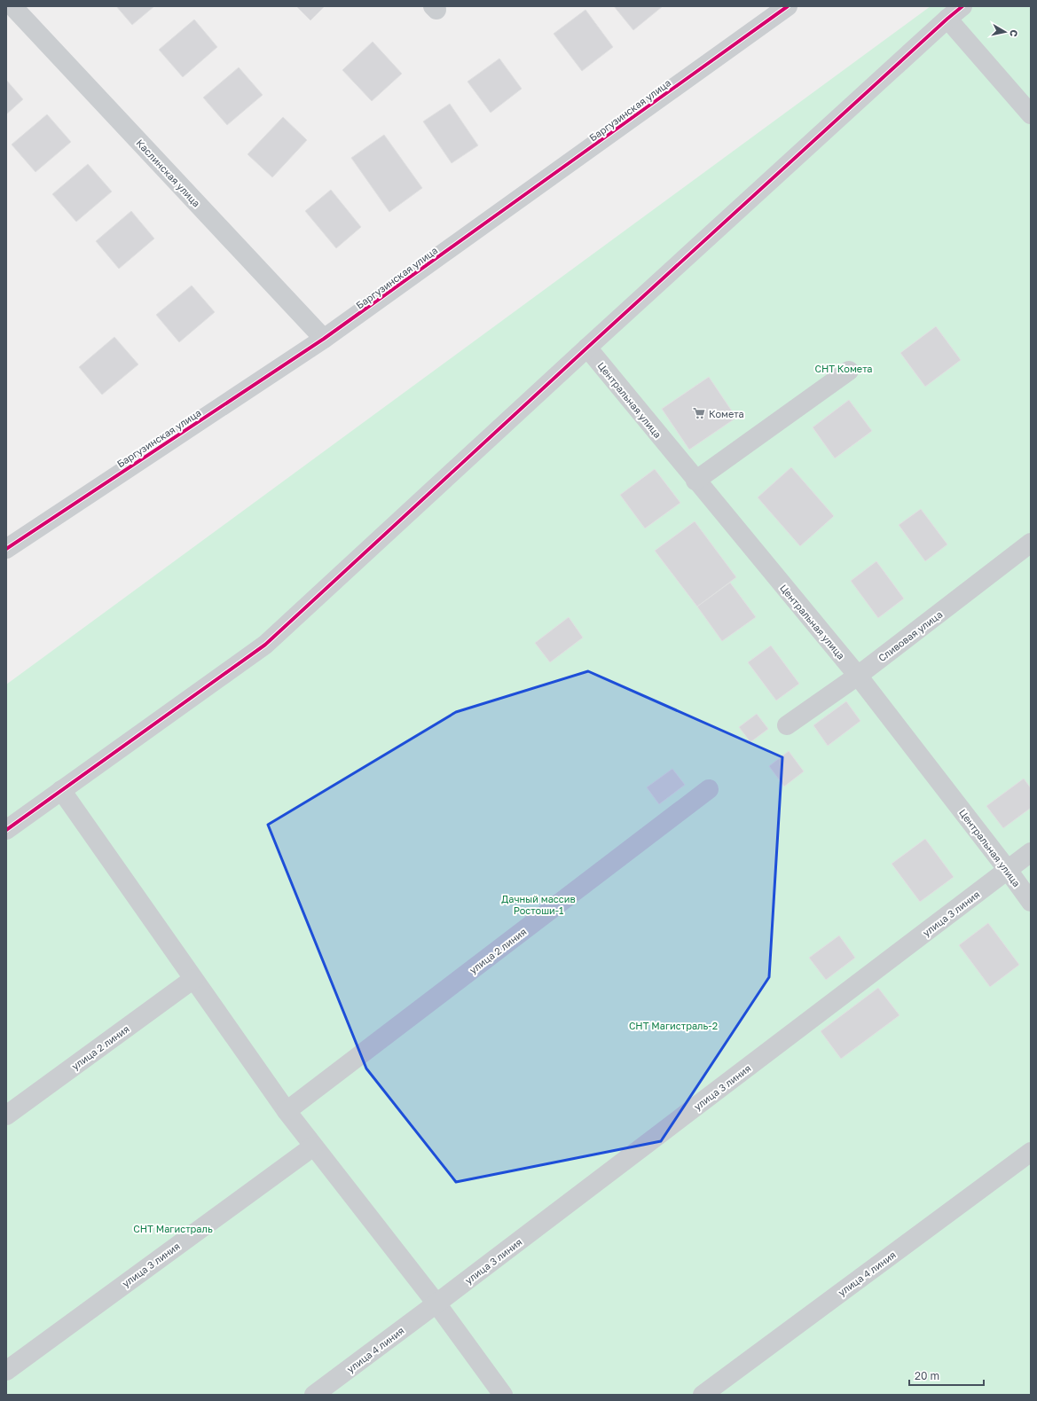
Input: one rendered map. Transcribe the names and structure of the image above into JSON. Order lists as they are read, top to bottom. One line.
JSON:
{"streets":{"street":["Баргузинская улица","Каслинская улица","Центральная улица","Сливовая улица","улица 3 линия","улица 2 линия","улица 4 линия"]},"crossings":[["Баргузинская улица","Каслинская улица"],["Центральная улица","Сливовая улица"],["Центральная улица","улица 3 линия"],["улица 3 линия","улица 4 линия"]],"parks":["СНТ Комета","Дачный массив Ростоши-1","СНТ Магистраль-2","СНТ Магистраль"],"places":{"supermarket":["Комета"]},"scale_bar":"20 m","north":"right"}
